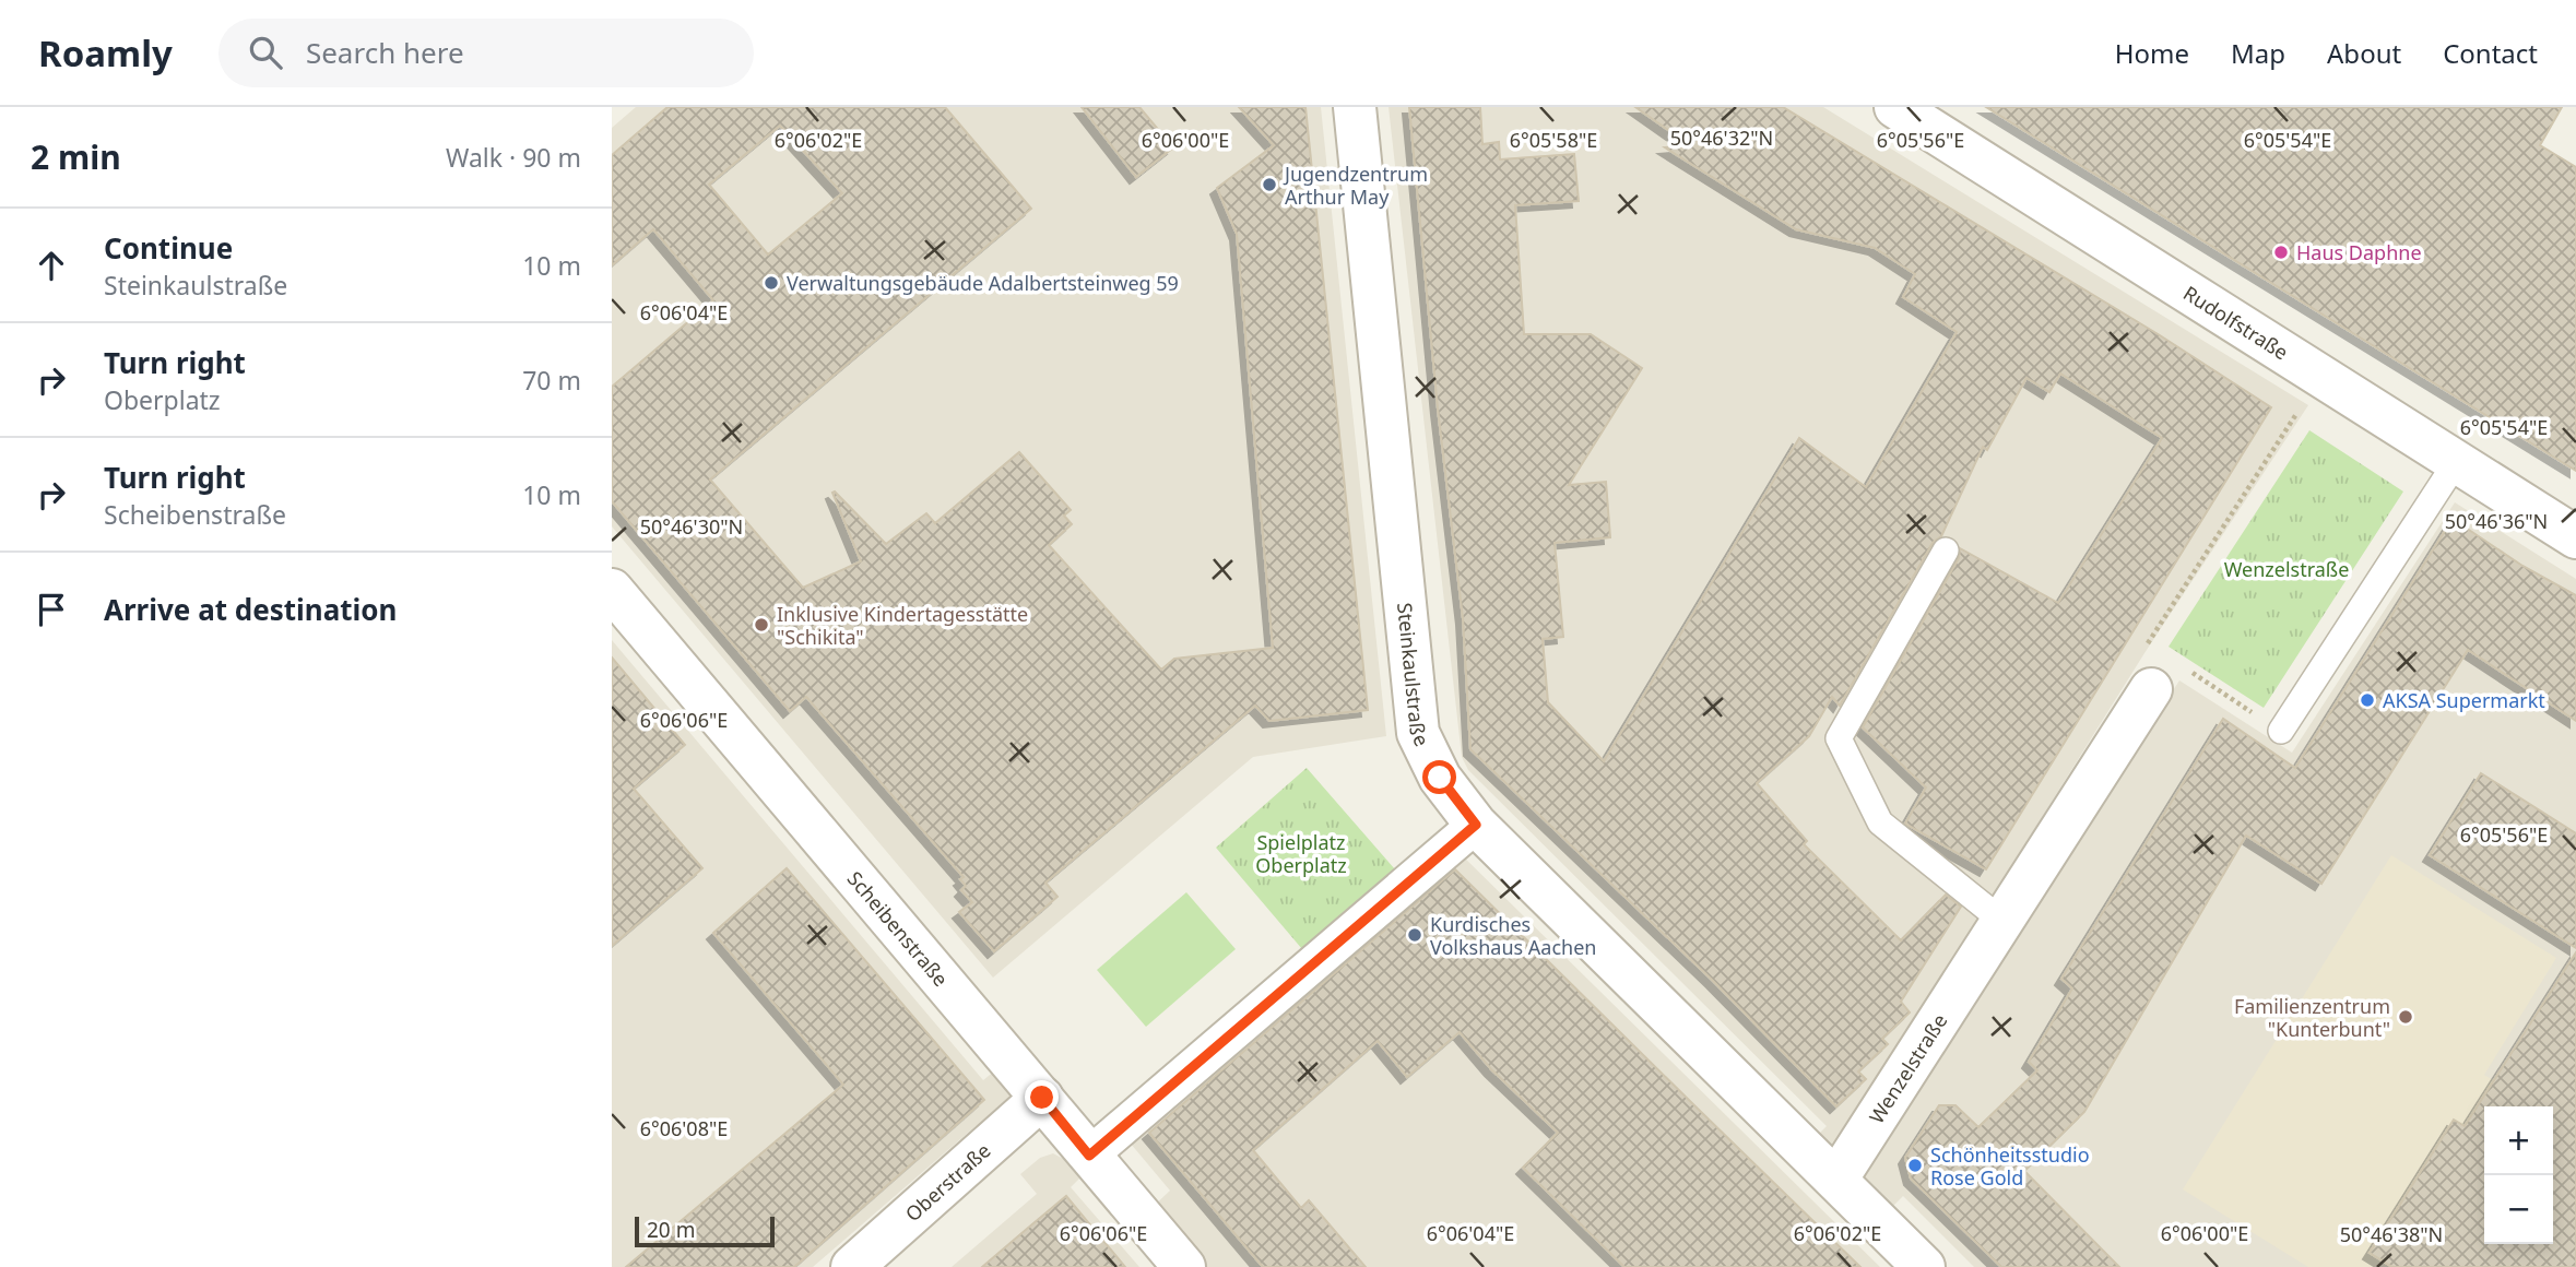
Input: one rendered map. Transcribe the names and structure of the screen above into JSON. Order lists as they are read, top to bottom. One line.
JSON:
{"streets":{"street":["Rudolfstraße","Steinkaulstraße","Scheibenstraße","Wenzelstraße","Oberstraße"]},"crossings":[["Steinkaulstraße","Wenzelstraße"],["Scheibenstraße","Oberstraße"]],"parks":["Wenzelstraße","Spielplatz Oberplatz"],"places":["Jugendzentrum Arthur May","Haus Daphne","Verwaltungsgebäude Adalbertsteinweg 59","Inklusive Kindertagesstätte \"Schikita\"","AKSA Supermarkt","Kurdisches Volkshaus Aachen","Familienzentrum \"Kunterbunt\"","Schönheitsstudio Rose Gold"],"scale_bar":"20 m","page":{"header":"Roamly","search":"Search here","nav":["Home","Map","About","Contact"],"heading":["2 min","Walk · 90 m"],"list":[["Continue","Steinkaulstraße","10 m"],["Turn right","Oberplatz","70 m"],["Turn right","Scheibenstraße","10 m"],"Arrive at destination"],"map_buttons":["+","−"],"scale":"20 m"},"coordinates":["50°46'32\"N","6°06'02\"E","6°06'00\"E","6°05'58\"E","6°05'56\"E","6°05'54\"E","6°06'04\"E","50°46'36\"N","50°46'30\"N","6°06'06\"E","6°06'08\"E","50°46'38\"N"]}
